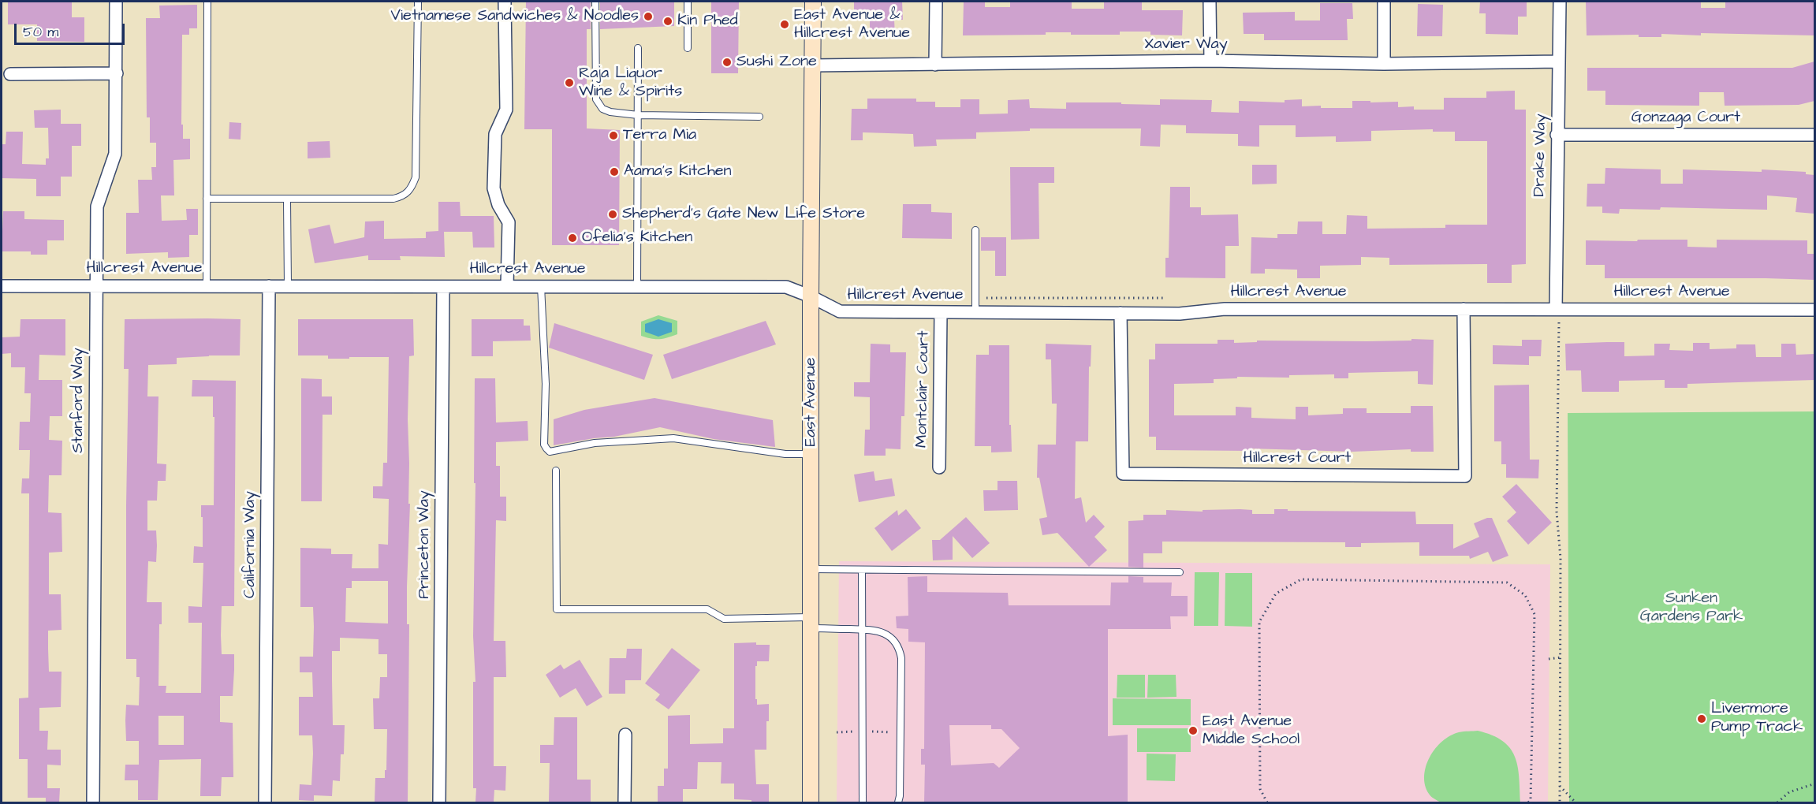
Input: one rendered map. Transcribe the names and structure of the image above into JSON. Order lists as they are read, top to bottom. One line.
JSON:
{"streets":{"main road":["East Avenue"],"street":["Xavier Way","Gonzaga Court","Drake Way","Hillcrest Avenue","Montclair Court","Stanford Way","Hillcrest Court","California Way","Princeton Way"]},"crossings":[["Xavier Way","Drake Way"],["Xavier Way","East Avenue"],["Gonzaga Court","Drake Way"],["Drake Way","Hillcrest Avenue"],["Hillcrest Avenue","Montclair Court"],["Hillcrest Avenue","Stanford Way"],["Hillcrest Avenue","East Avenue"],["Hillcrest Avenue","Hillcrest Court"],["Hillcrest Avenue","California Way"],["Hillcrest Avenue","Princeton Way"]],"parks":["Sunken Gardens Park"],"places":["Vietnamese Sandwiches & Noodles","Kin Phed","East Avenue & Hillcrest Avenue","Sushi Zone","Raja Liquor Wine & Spirits","Terra Mia","Aama's Kitchen","Shepherd's Gate New Life Store","Ofelia's Kitchen","Livermore Pump Track","East Avenue Middle School"],"scale_bar":"50 m"}
